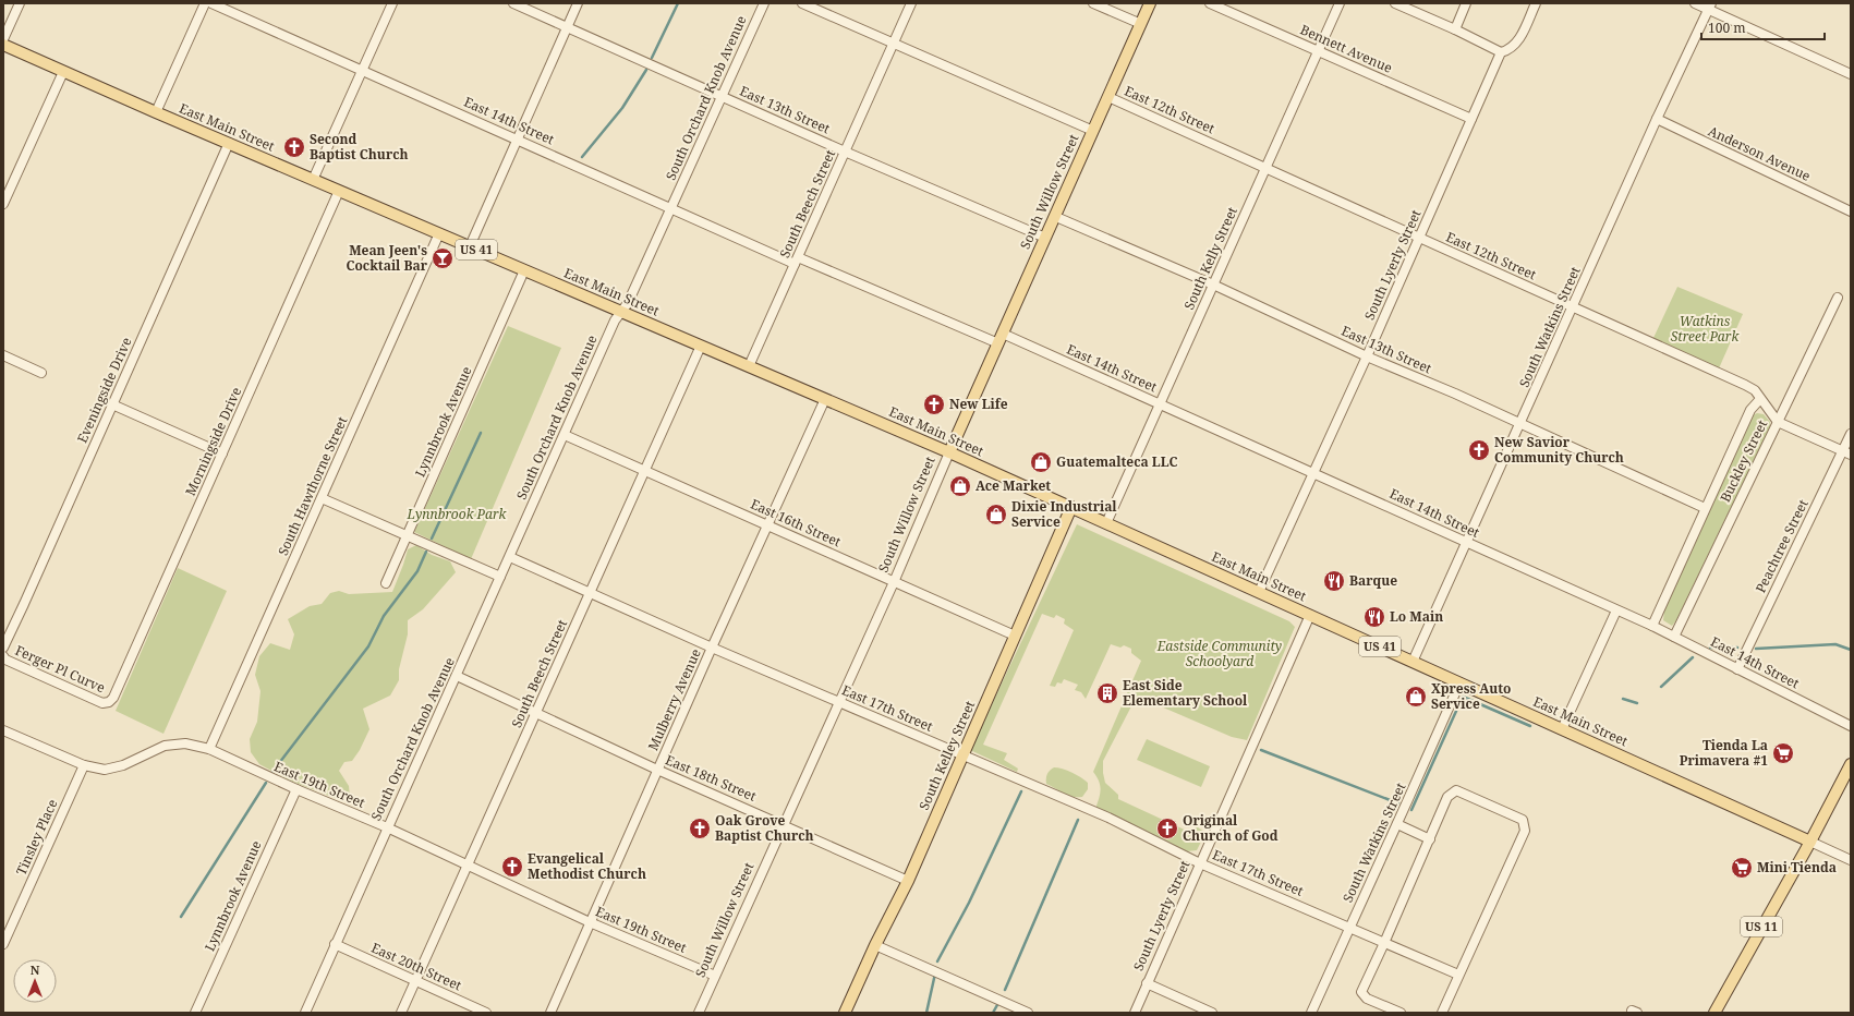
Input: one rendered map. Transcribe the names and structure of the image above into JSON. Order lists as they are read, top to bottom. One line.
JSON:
{"streets":{"main road":["East Main Street","South Willow Street","US 41","South Kelley Street","US 11"],"street":["Bennett Avenue","South Orchard Knob Avenue","East 13th Street","East 12th Street","East 14th Street","Anderson Avenue","South Beech Street","South Kelly Street","South Lyerly Street","South Watkins Street","Eveningside Drive","Lynnbrook Avenue","Morningside Drive","Buckley Street","South Hawthorne Street","East 16th Street","Peachtree Street","Ferger Pl Curve","Mulberry Avenue","East 17th Street","East 18th Street","East 19th Street","Tinsley Place","East 20th Street"]},"crossings":[["Bennett Avenue","South Kelly Street"],["Bennett Avenue","South Lyerly Street"],["South Orchard Knob Avenue","East 13th Street"],["South Orchard Knob Avenue","East 14th Street"],["South Orchard Knob Avenue","East Main Street"],["South Orchard Knob Avenue","East 16th Street"],["South Orchard Knob Avenue","East 17th Street"],["South Orchard Knob Avenue","East 18th Street"],["South Orchard Knob Avenue","East 19th Street"],["South Orchard Knob Avenue","East 20th Street"],["East 13th Street","South Willow Street"],["East 13th Street","South Beech Street"],["East 13th Street","South Kelly Street"],["East 13th Street","South Lyerly Street"],["East 13th Street","South Watkins Street"],["East 13th Street","Buckley Street"],["East 12th Street","South Willow Street"],["East 12th Street","South Kelly Street"],["East 12th Street","South Lyerly Street"],["East 12th Street","South Watkins Street"],["East 12th Street","Buckley Street"],["East 12th Street","Peachtree Street"],["East 14th Street","South Willow Street"],["East 14th Street","South Beech Street"],["East 14th Street","South Kelly Street"],["East 14th Street","South Lyerly Street"],["East 14th Street","South Watkins Street"],["East 14th Street","Buckley Street"],["East 14th Street","Peachtree Street"],["East Main Street","South Willow Street"],["East Main Street","South Beech Street"],["East Main Street","South Kelly Street"],["East Main Street","South Lyerly Street"],["East Main Street","South Watkins Street"],["East Main Street","Eveningside Drive"],["East Main Street","Lynnbrook Avenue"],["East Main Street","Morningside Drive"],["East Main Street","South Hawthorne Street"],["East Main Street","Mulberry Avenue"],["East Main Street","South Kelley Street"],["East Main Street","US 11"],["Anderson Avenue","South Watkins Street"],["South Willow Street","East 16th Street"],["South Willow Street","East 17th Street"],["South Willow Street","East 18th Street"],["South Willow Street","East 19th Street"],["South Beech Street","East 16th Street"],["South Beech Street","East 17th Street"],["South Beech Street","East 18th Street"],["South Beech Street","East 19th Street"],["South Beech Street","East 20th Street"],["South Lyerly Street","East 17th Street"],["South Watkins Street","East 17th Street"],["Lynnbrook Avenue","East 19th Street"],["Morningside Drive","Ferger Pl Curve"],["South Hawthorne Street","East 19th Street"],["East 16th Street","Mulberry Avenue"],["East 16th Street","South Kelley Street"],["Mulberry Avenue","East 17th Street"],["Mulberry Avenue","East 18th Street"],["Mulberry Avenue","East 19th Street"],["East 17th Street","South Kelley Street"],["South Kelley Street","East 18th Street"],["East 19th Street","Tinsley Place"]],"parks":["Watkins Street Park","Lynnbrook Park","Eastside Community Schoolyard"],"places":{"church":["Second Baptist Church","New Life","New Savior Community Church","Oak Grove Baptist Church","Original Church of God","Evangelical Methodist Church"],"bar":["Mean Jeen's Cocktail Bar"],"shop":["Guatemalteca LLC","Ace Market","Dixie Industrial Service","Xpress Auto Service"],"restaurant":["Barque","Lo Main"],"building":["East Side Elementary School"],"supermarket":["Tienda La Primavera #1","Mini Tienda"]},"scale_bar":"100 m","north":"top"}
